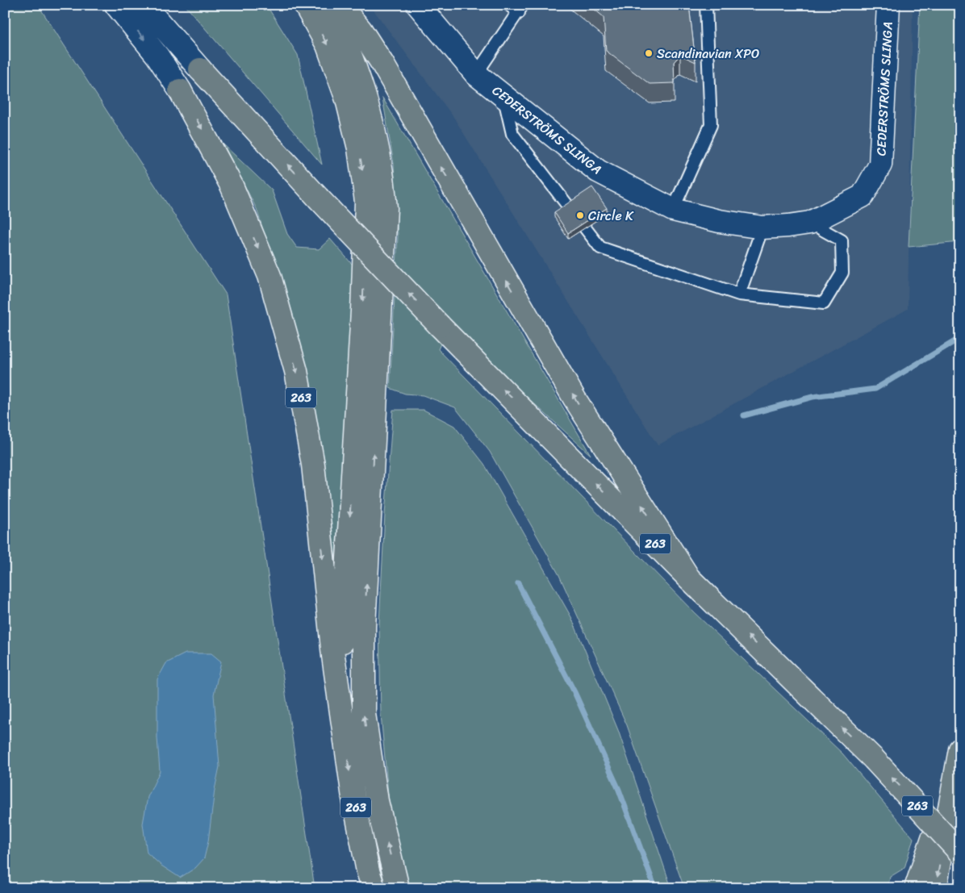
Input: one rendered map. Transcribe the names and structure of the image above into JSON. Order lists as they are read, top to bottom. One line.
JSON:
{"streets":{"highway":["263"],"street":["CEDERSTRÖMS SLINGA"]},"places":["Scandinavian XPO","Circle K"]}
